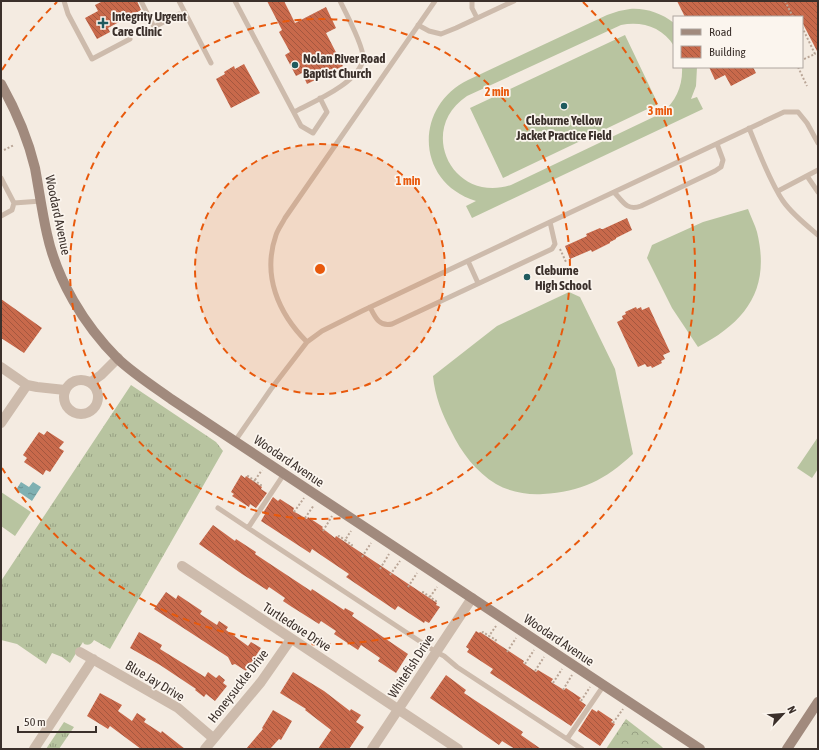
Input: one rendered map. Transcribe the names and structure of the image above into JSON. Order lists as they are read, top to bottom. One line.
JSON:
{"streets":{"street":["Woodard Avenue","Turtledove Drive","Whitefish Drive","Blue Jay Drive","Honeysuckle Drive"]},"crossings":[["Woodard Avenue","Whitefish Drive"],["Turtledove Drive","Whitefish Drive"],["Turtledove Drive","Honeysuckle Drive"],["Blue Jay Drive","Honeysuckle Drive"]],"places":{"health":["Integrity Urgent Care Clinic"],"other":["Nolan River Road Baptist Church","Cleburne Yellow Jacket Practice Field","Cleburne High School"]},"legend":["Road","Building"],"scale_bar":"50 m","north":"top right","rings":["2 min","3 min","1 min"]}
